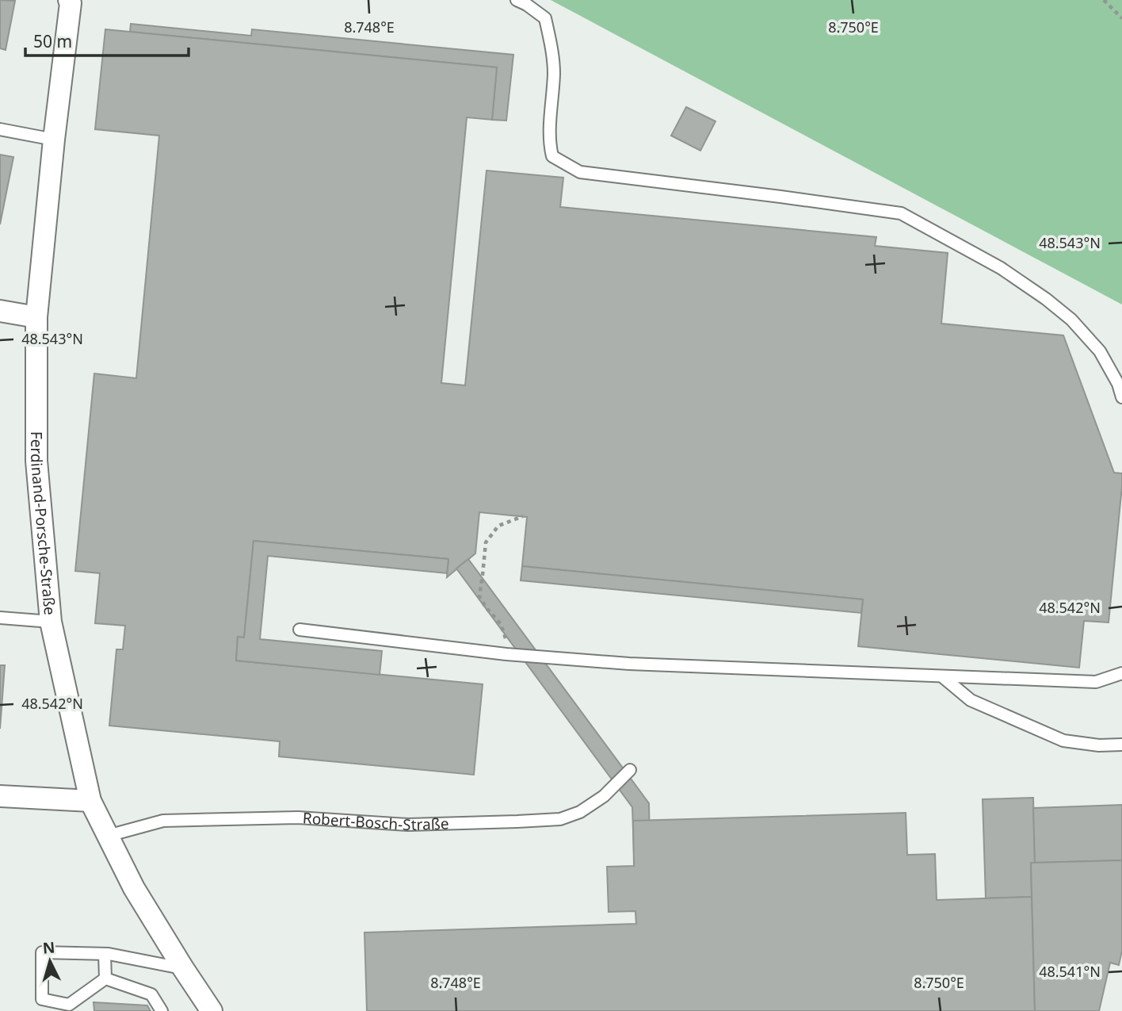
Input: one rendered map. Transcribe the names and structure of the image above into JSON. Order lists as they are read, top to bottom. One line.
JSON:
{"streets":{"street":["Ferdinand-Porsche-Straße"],"lane":["Robert-Bosch-Straße"]},"crossings":[["Ferdinand-Porsche-Straße","Robert-Bosch-Straße"]],"scale_bar":"50 m","north":"top","coordinates":["8.748°E","8.750°E","48.543°N","48.542°N","48.541°N"]}
